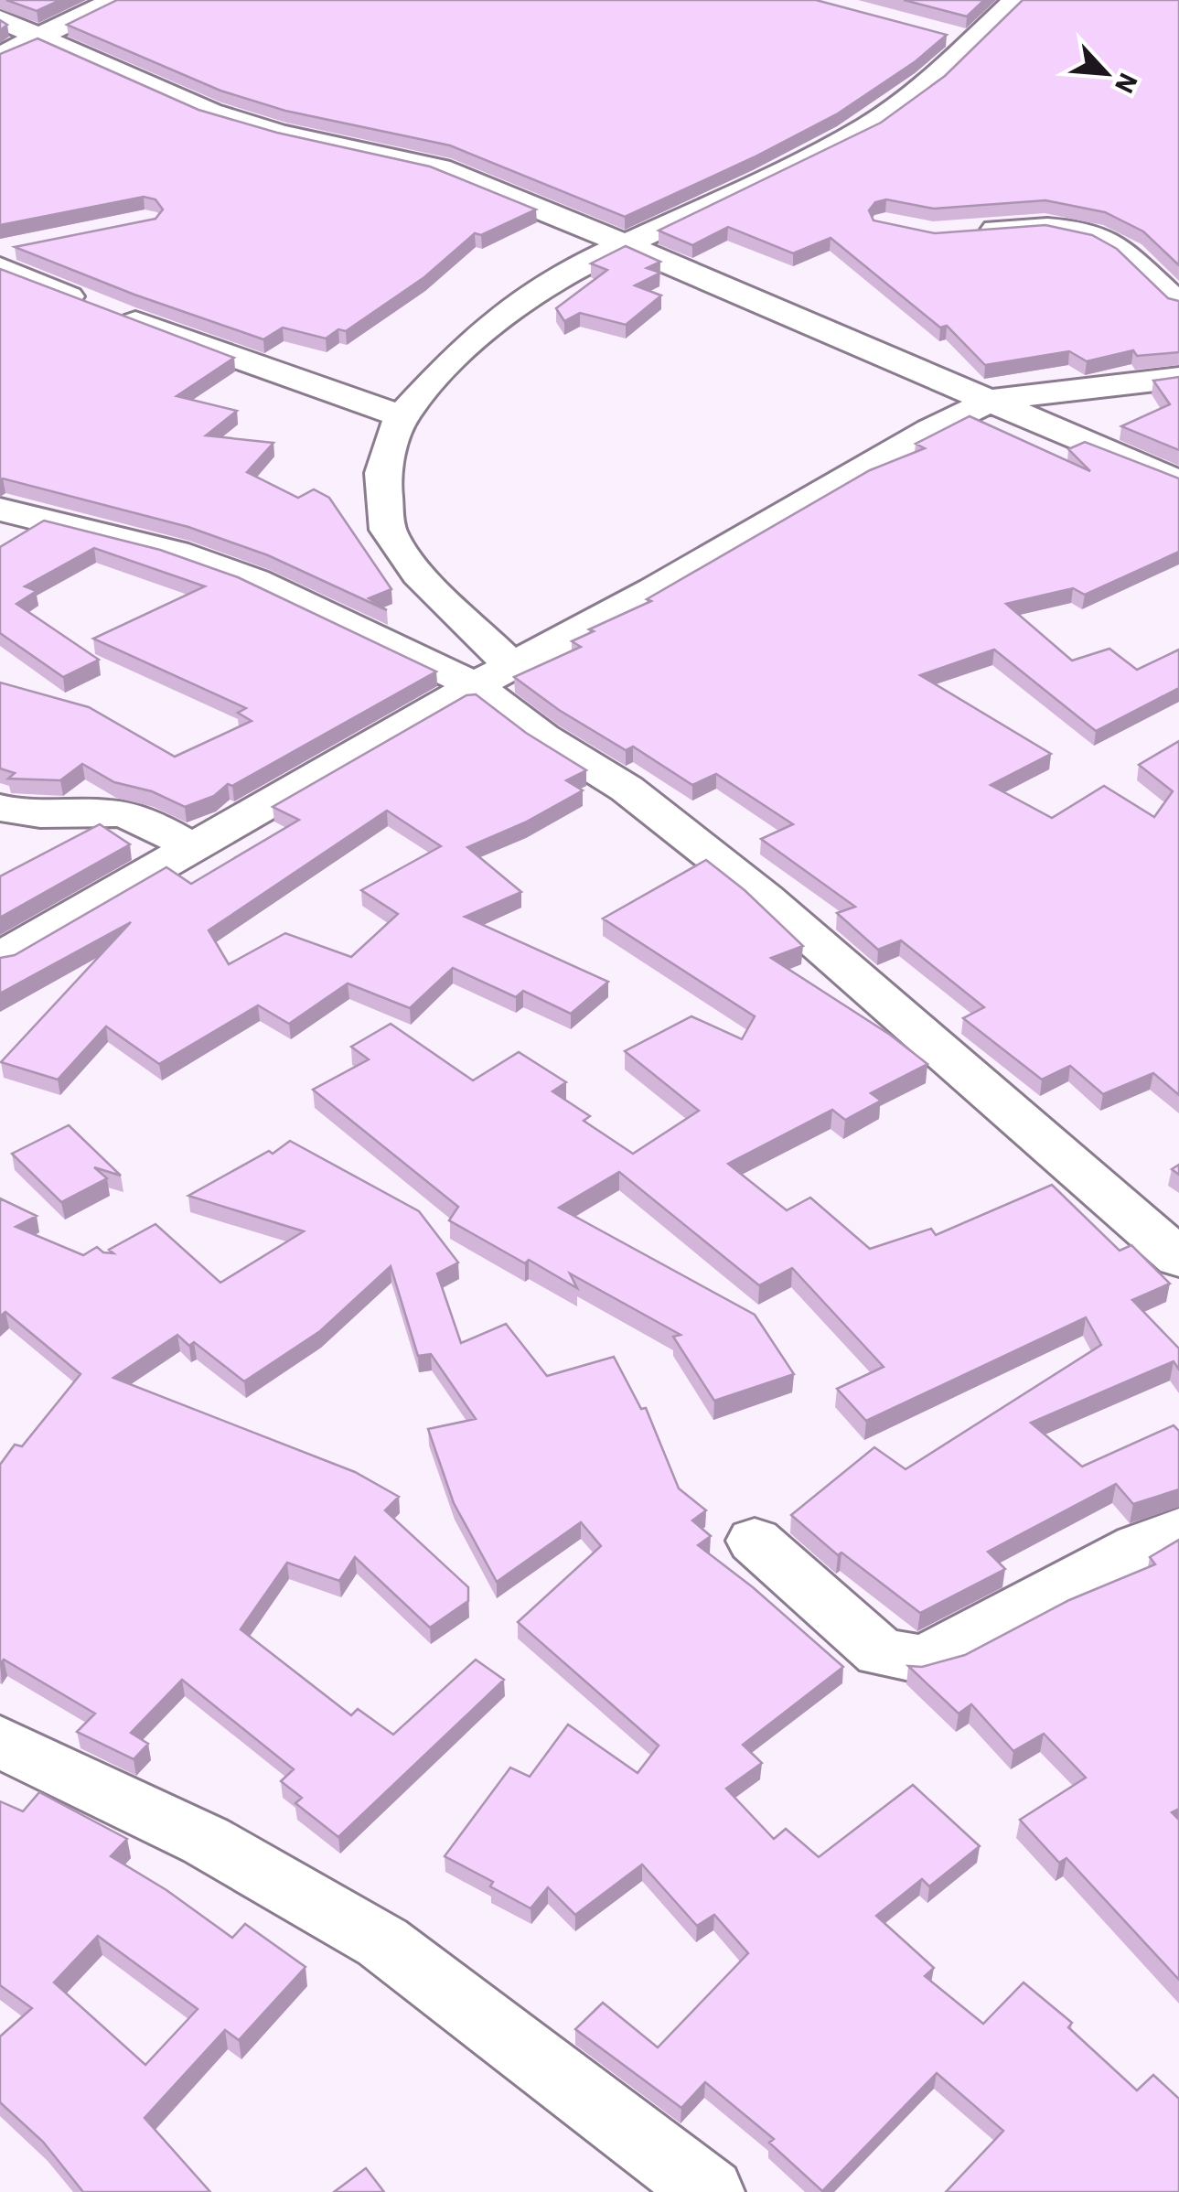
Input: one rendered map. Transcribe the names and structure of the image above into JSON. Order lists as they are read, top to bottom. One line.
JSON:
{"north":"bottom right"}
